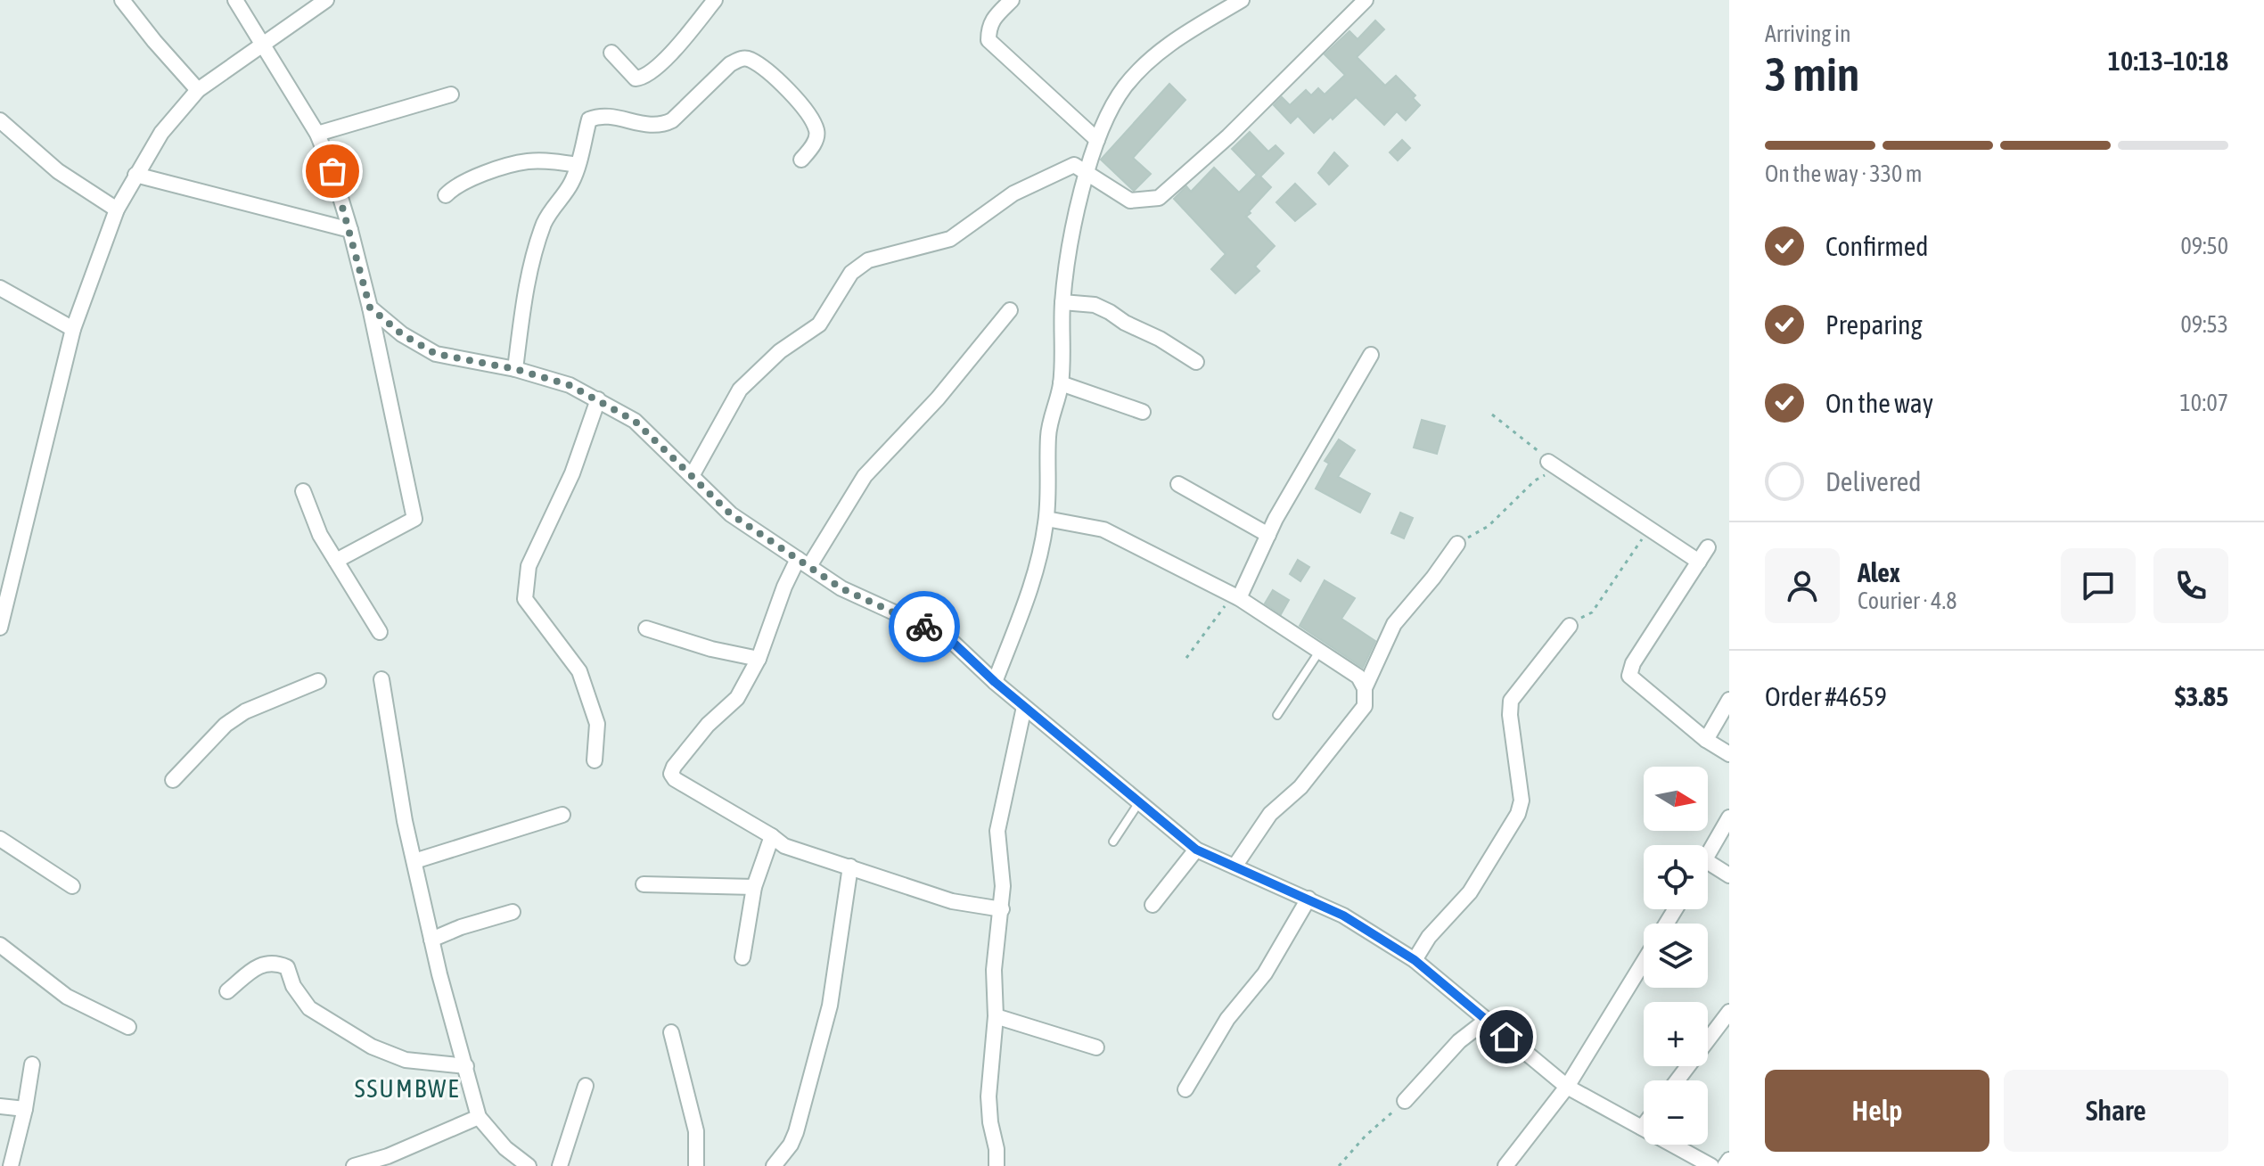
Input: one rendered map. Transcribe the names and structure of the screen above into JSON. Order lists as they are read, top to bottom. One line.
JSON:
{"districts":["SSUMBWE"],"north":"right","page":{"heading":["3 min","Arriving in","10:13–10:18"],"panel":["Alex","Courier · 4.8","Order #4659","$3.85"],"bar":"On the way · 330 m","list":[["Confirmed","09:50"],["Preparing","09:53"],["On the way","10:07"],"Delivered"],"map_buttons":["+","−"],"buttons":["Help","Share"]}}
